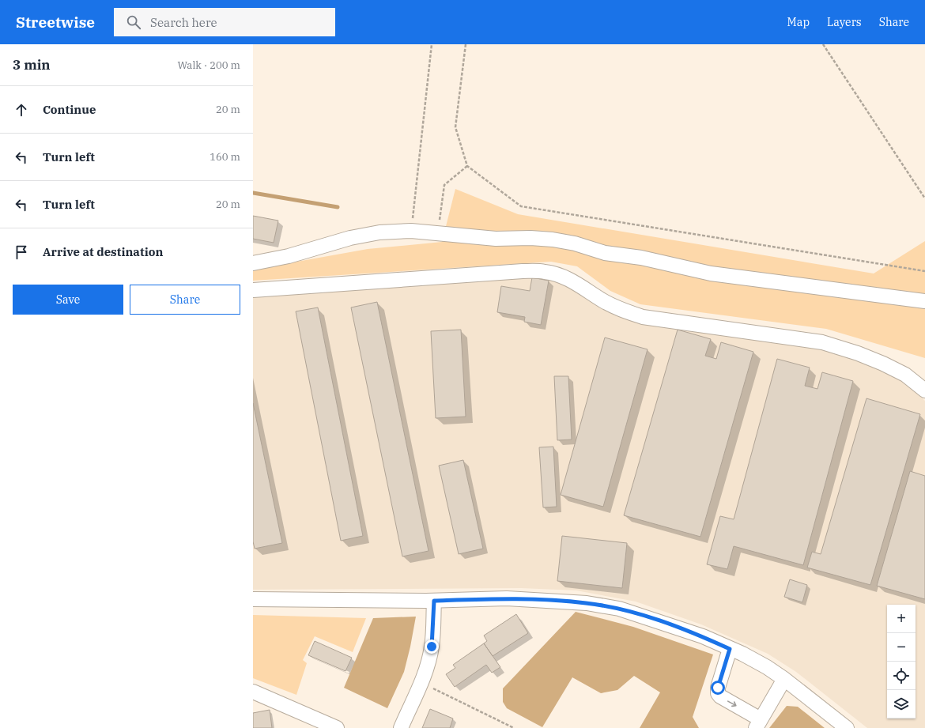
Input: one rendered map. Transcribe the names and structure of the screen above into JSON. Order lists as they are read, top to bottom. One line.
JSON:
{"page":{"header":"Streetwise","search":"Search here","nav":["Map","Layers","Share"],"heading":["3 min","Walk · 200 m"],"list":[["Continue","20 m"],["Turn left","160 m"],["Turn left","20 m"],"Arrive at destination"],"buttons":["Save","Share"],"map_buttons":["+","−"]}}
